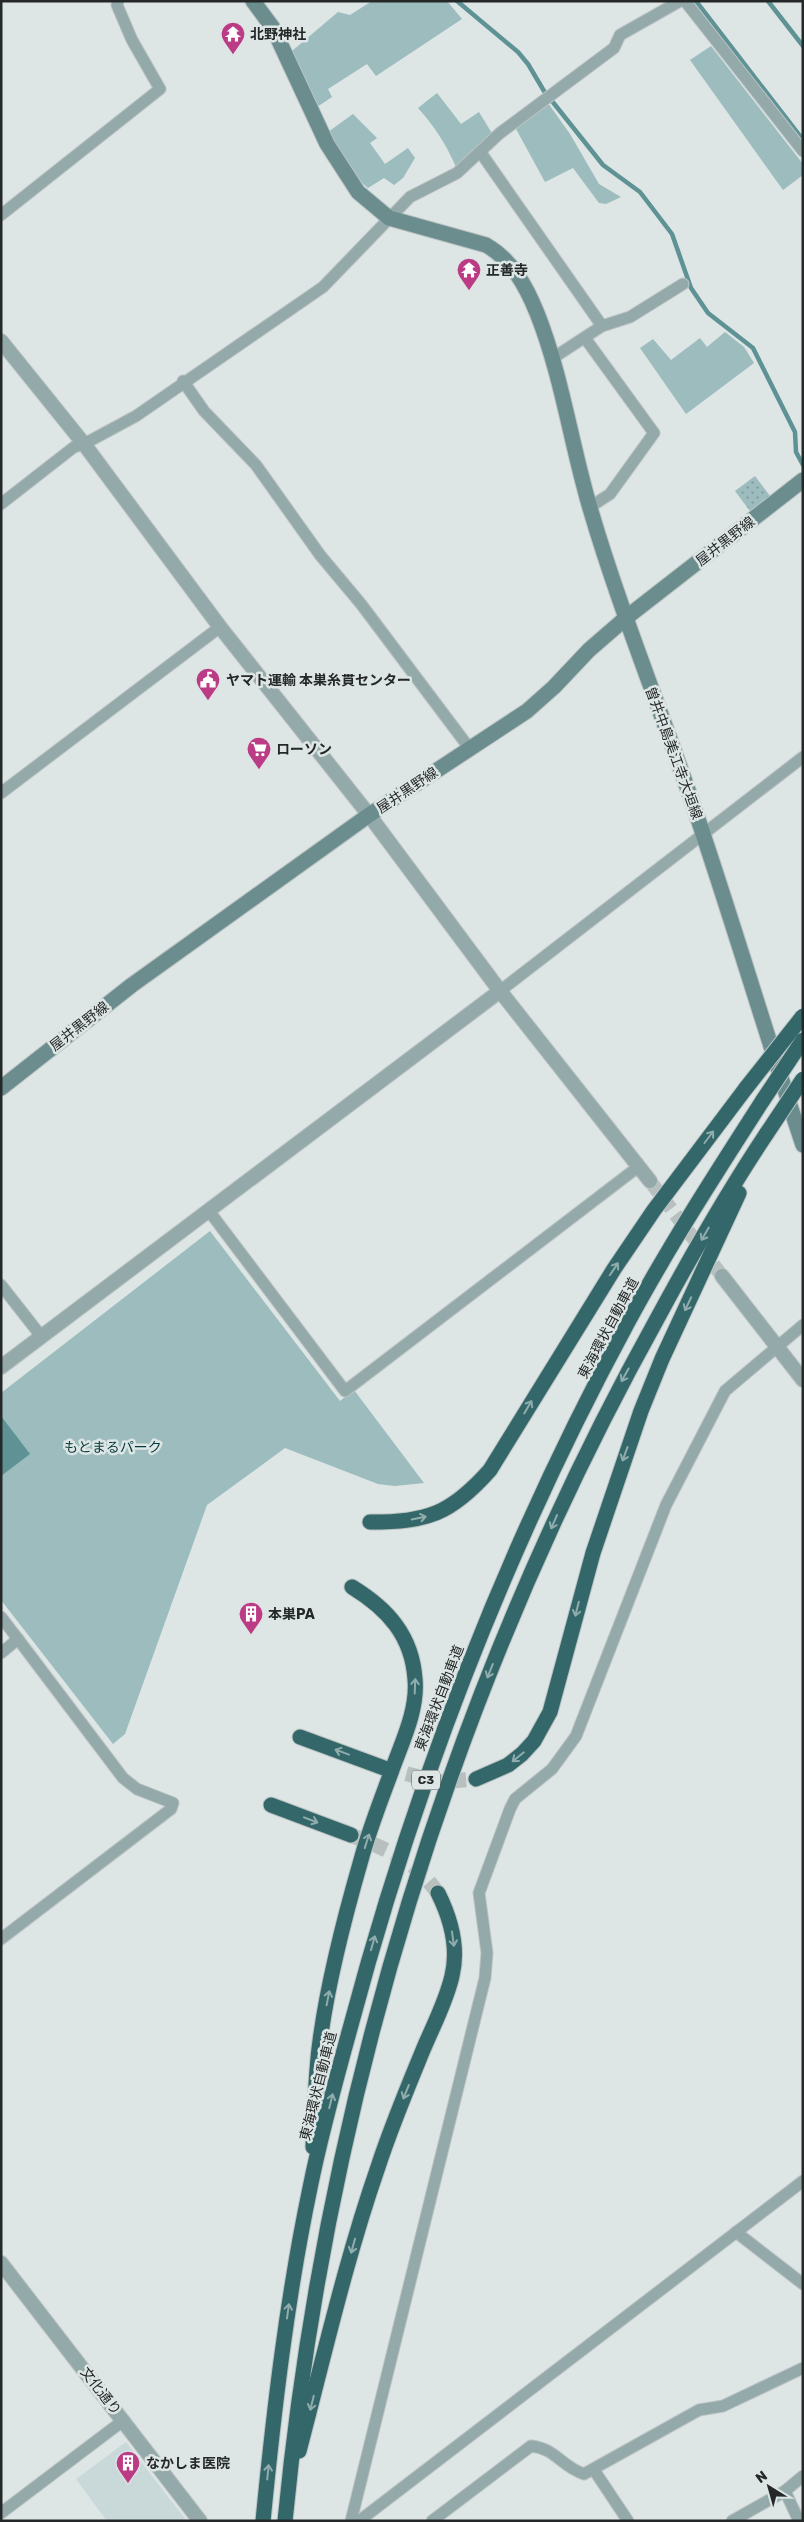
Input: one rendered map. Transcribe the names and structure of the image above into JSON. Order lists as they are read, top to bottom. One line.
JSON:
{"streets":{"highway":["東海環状自動車道","C3"],"main road":["屋井黒野線","曽井中島美江寺大垣線"],"street":["文化通り"]},"crossings":[["屋井黒野線","曽井中島美江寺大垣線"]],"parks":["もとまるパーク"],"places":{"temple":["北野神社","正善寺"],"public building":["ヤマト運輸 本巣糸貫センター"],"supermarket":["ローソン"],"building":["本巣PA","なかしま医院"]},"north":"top left"}
